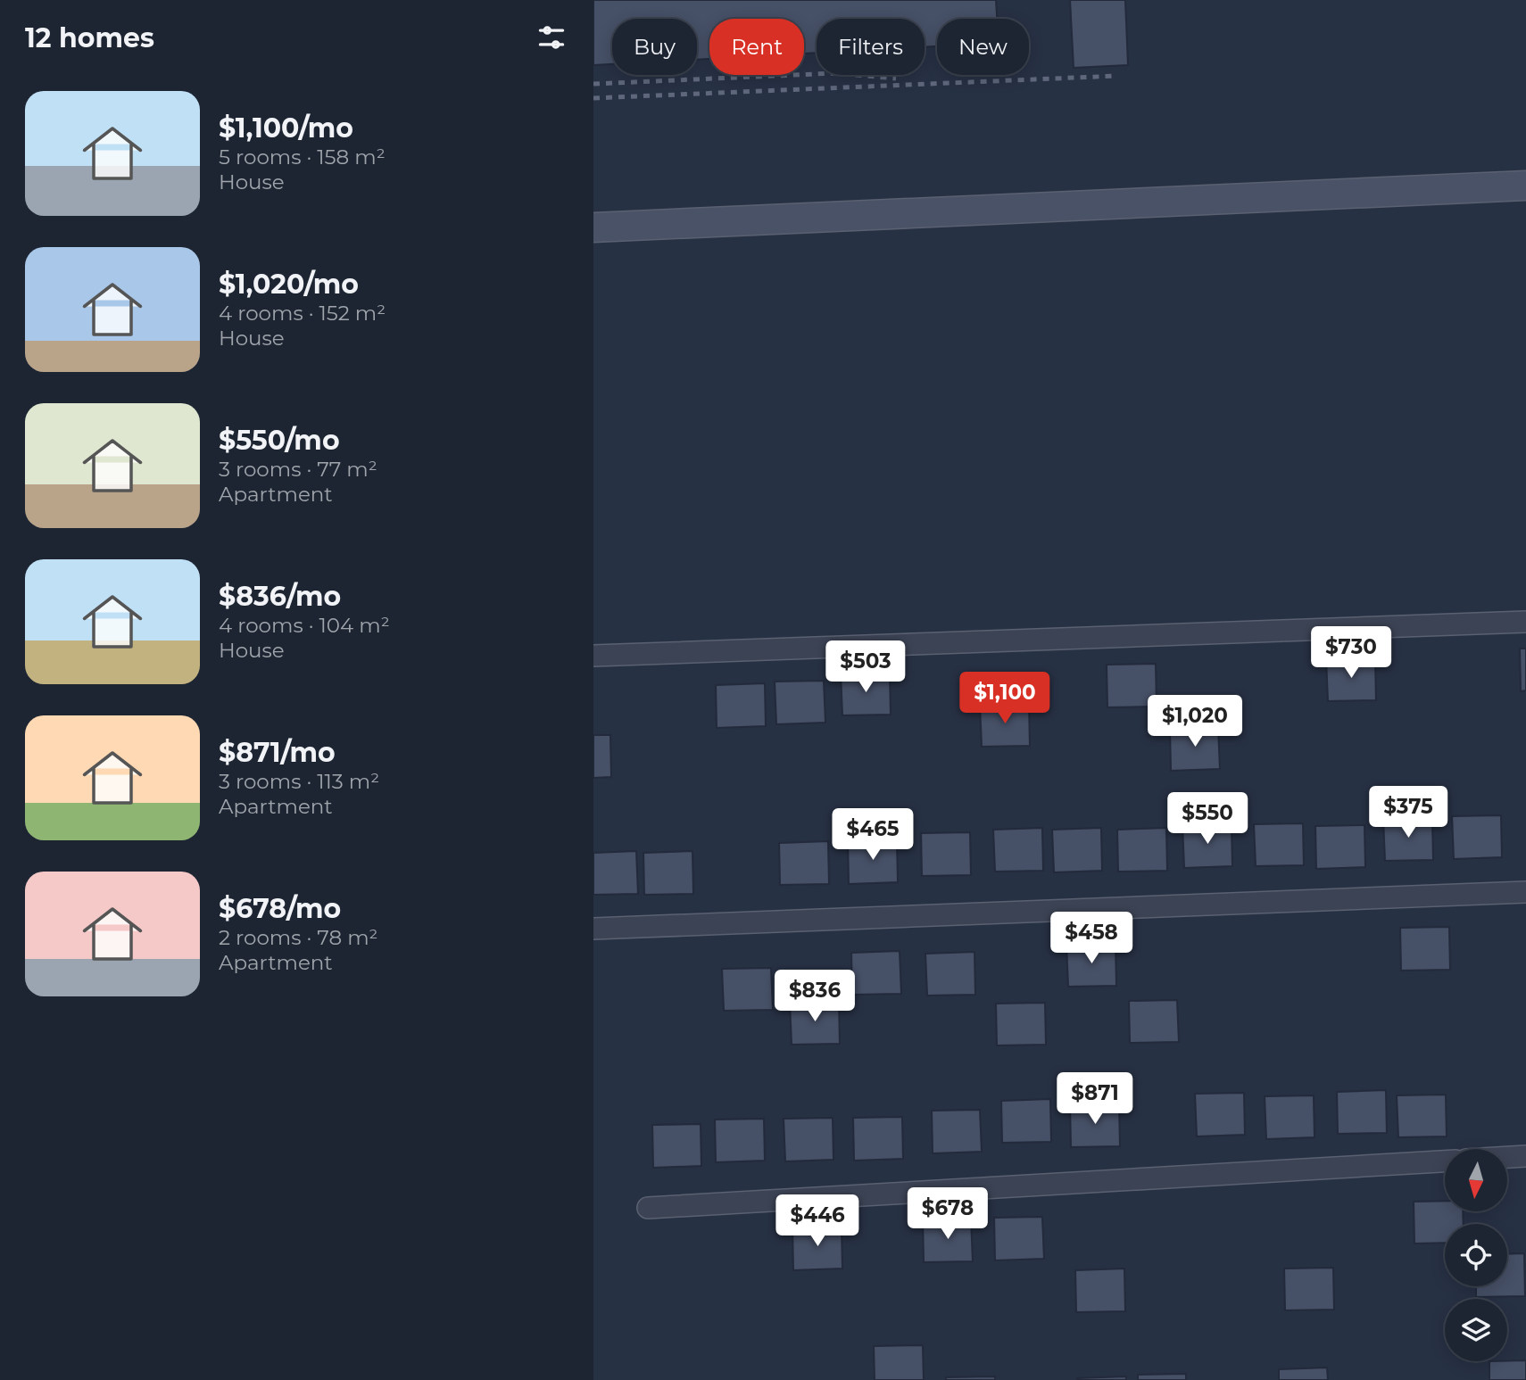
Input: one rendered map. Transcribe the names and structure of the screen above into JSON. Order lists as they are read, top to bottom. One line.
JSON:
{"north":"bottom","page":{"heading":"12 homes","chip":["Buy","Rent","Filters","New"],"list":[{"name":"$1,100/mo","note":"5 rooms · 158 m² · House"},{"name":"$1,020/mo","note":"4 rooms · 152 m² · House"},{"name":"$550/mo","note":"3 rooms · 77 m² · Apartment"},{"name":"$836/mo","note":"4 rooms · 104 m² · House"},{"name":"$871/mo","note":"3 rooms · 113 m² · Apartment"},{"name":"$678/mo","note":"2 rooms · 78 m² · Apartment"}],"price":["$730","$503","$1,100","$1,020","$375","$550","$465","$458","$836","$871","$678","$446"]}}
